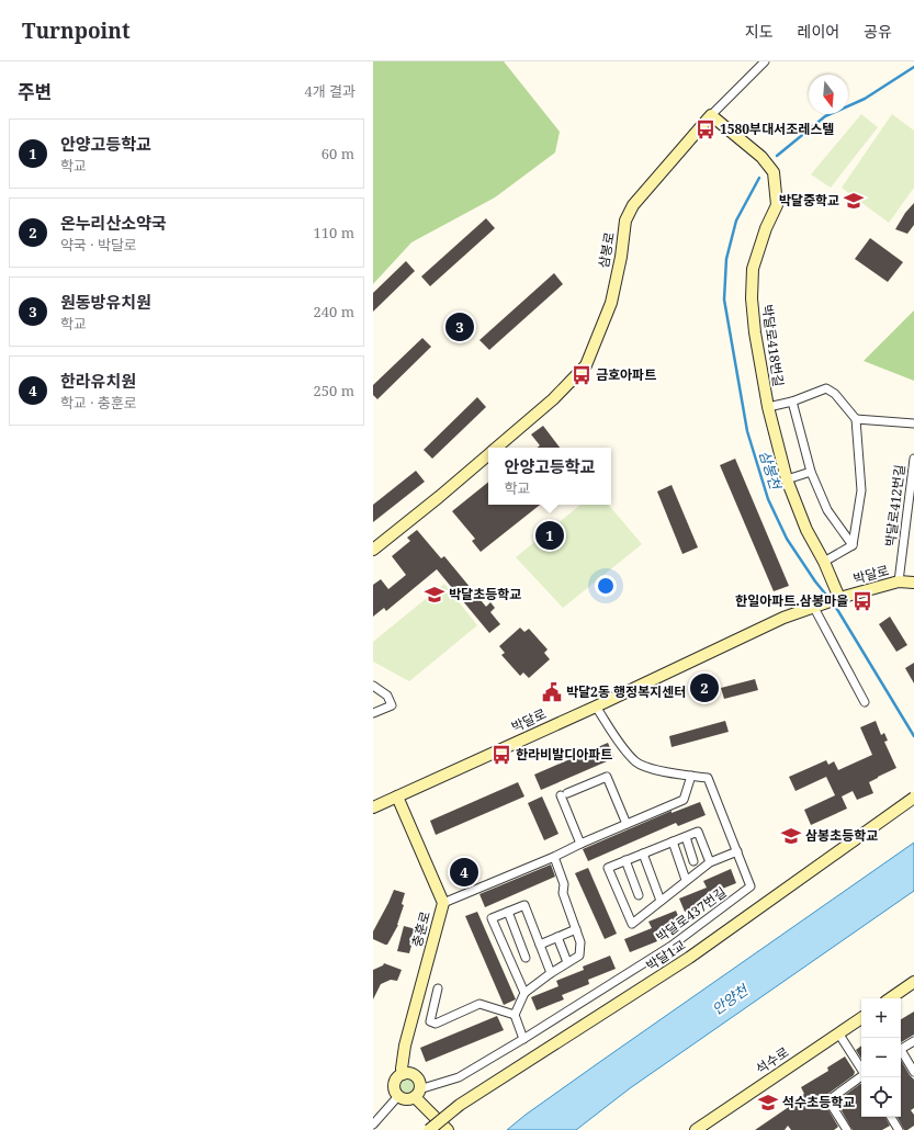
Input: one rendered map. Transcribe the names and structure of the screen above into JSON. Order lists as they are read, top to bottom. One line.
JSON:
{"streets":{"street":["삼봉로","박달로418번길","박달로412번길","박달로","박달로437번길","충훈로","박달1교","석수로"]},"crossings":[["삼봉로","박달로418번길"],["박달로418번길","박달로"],["박달로412번길","박달로"],["박달로","박달로437번길"],["박달로","충훈로"],["박달로437번길","충훈로"]],"water":["삼봉천","안양천"],"places":{"bus stop":["1580부대서조레스텔","금호아파트","한일아파트.삼봉마을","한라비발디아파트"],"school or university":["박달중학교","박달초등학교","삼봉초등학교","석수초등학교"],"public building":["박달2동 행정복지센터"]},"north":"bottom","page":{"header":"Turnpoint","nav":["지도","레이어","공유"],"heading":["주변","4개 결과"],"list":[{"mark":"1","name":"안양고등학교","note":"학교","value":"60 m"},{"mark":"2","name":"온누리산소약국","note":"약국 · 박달로","value":"110 m"},{"mark":"3","name":"원동방유치원","note":"학교","value":"240 m"},{"mark":"4","name":"한라유치원","note":"학교 · 충훈로","value":"250 m"}],"pins":["3","1","2","4"],"popup":["안양고등학교","학교"],"map_buttons":["+","−"]}}
